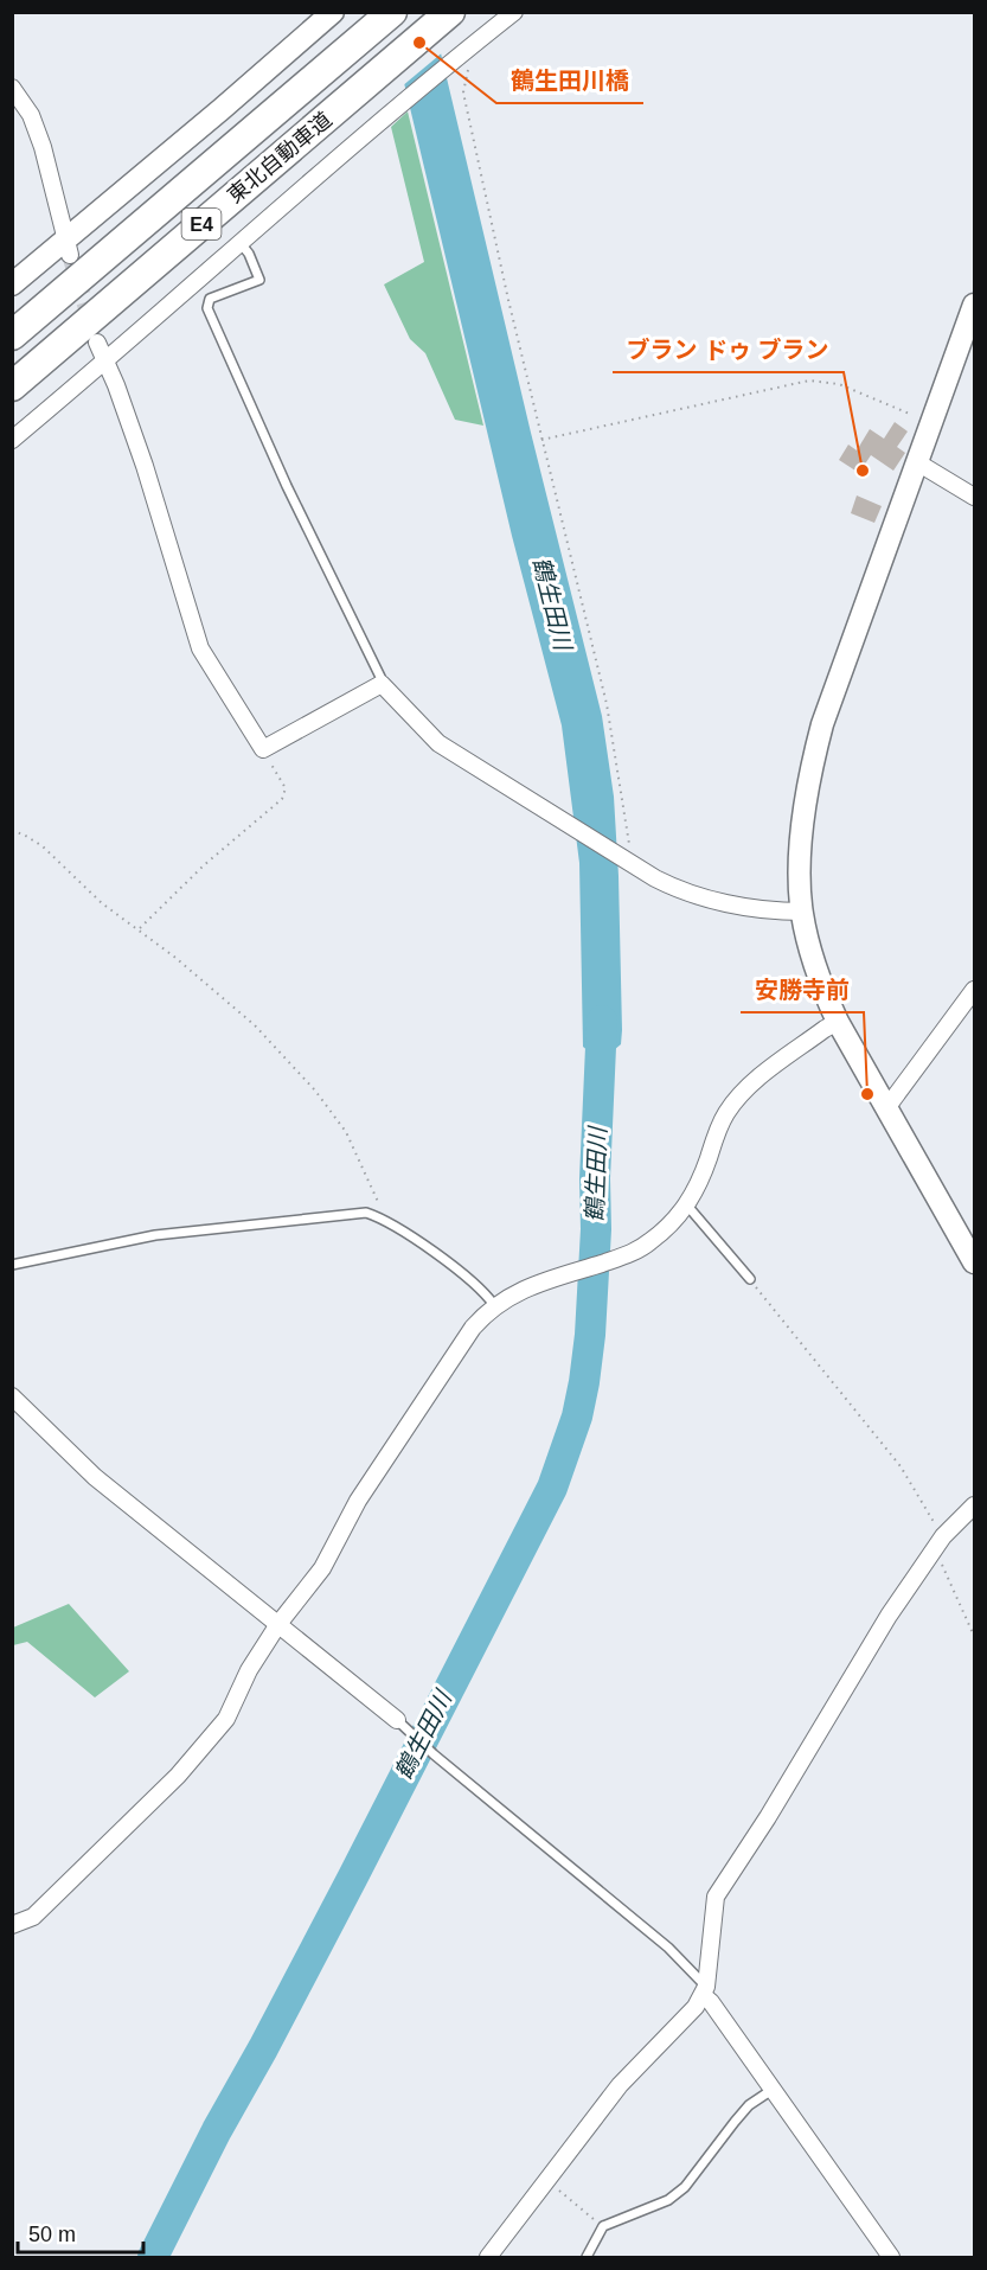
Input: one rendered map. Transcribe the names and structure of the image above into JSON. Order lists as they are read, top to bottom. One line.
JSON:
{"streets":{"highway":["東北自動車道","E4"]},"water":["鶴生田川"],"places":["鶴生田川橋","ブラン ドゥ ブラン","安勝寺前"],"scale_bar":"50 m"}
